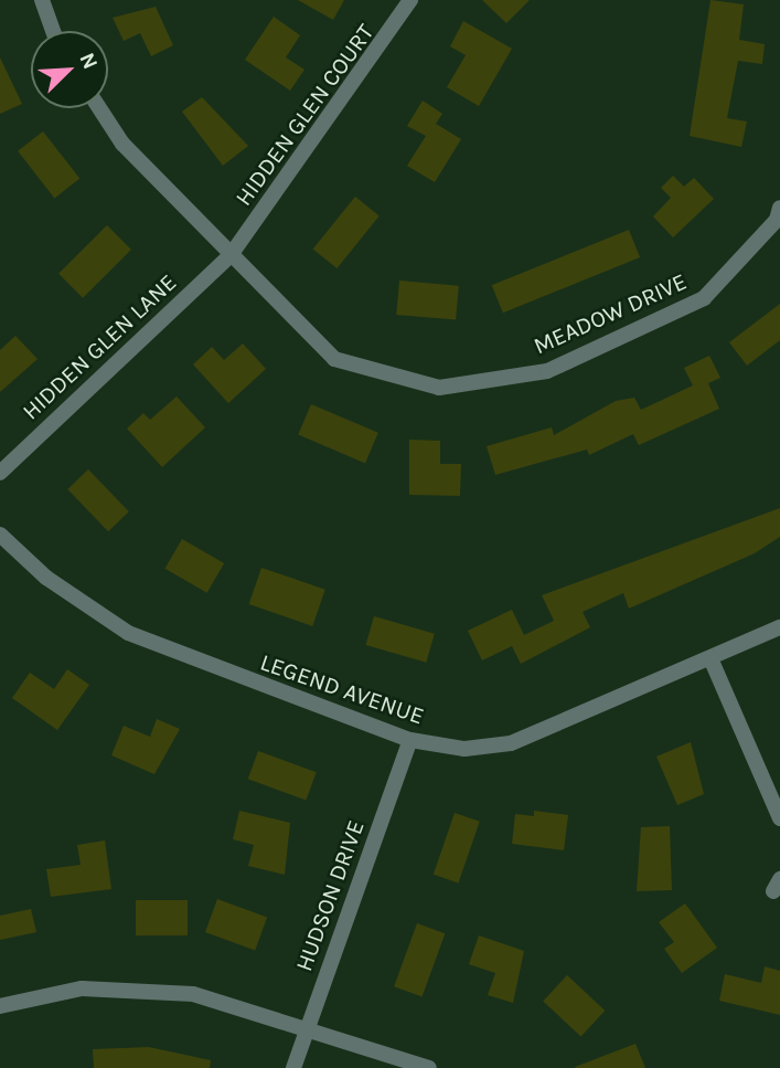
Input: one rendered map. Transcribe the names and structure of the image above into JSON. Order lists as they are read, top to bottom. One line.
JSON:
{"streets":{"street":["HIDDEN GLEN COURT","MEADOW DRIVE","HIDDEN GLEN LANE","LEGEND AVENUE","HUDSON DRIVE"]},"crossings":[["HIDDEN GLEN COURT","MEADOW DRIVE"],["HIDDEN GLEN COURT","HIDDEN GLEN LANE"],["MEADOW DRIVE","HIDDEN GLEN LANE"],["LEGEND AVENUE","HUDSON DRIVE"]],"north":"top right"}
